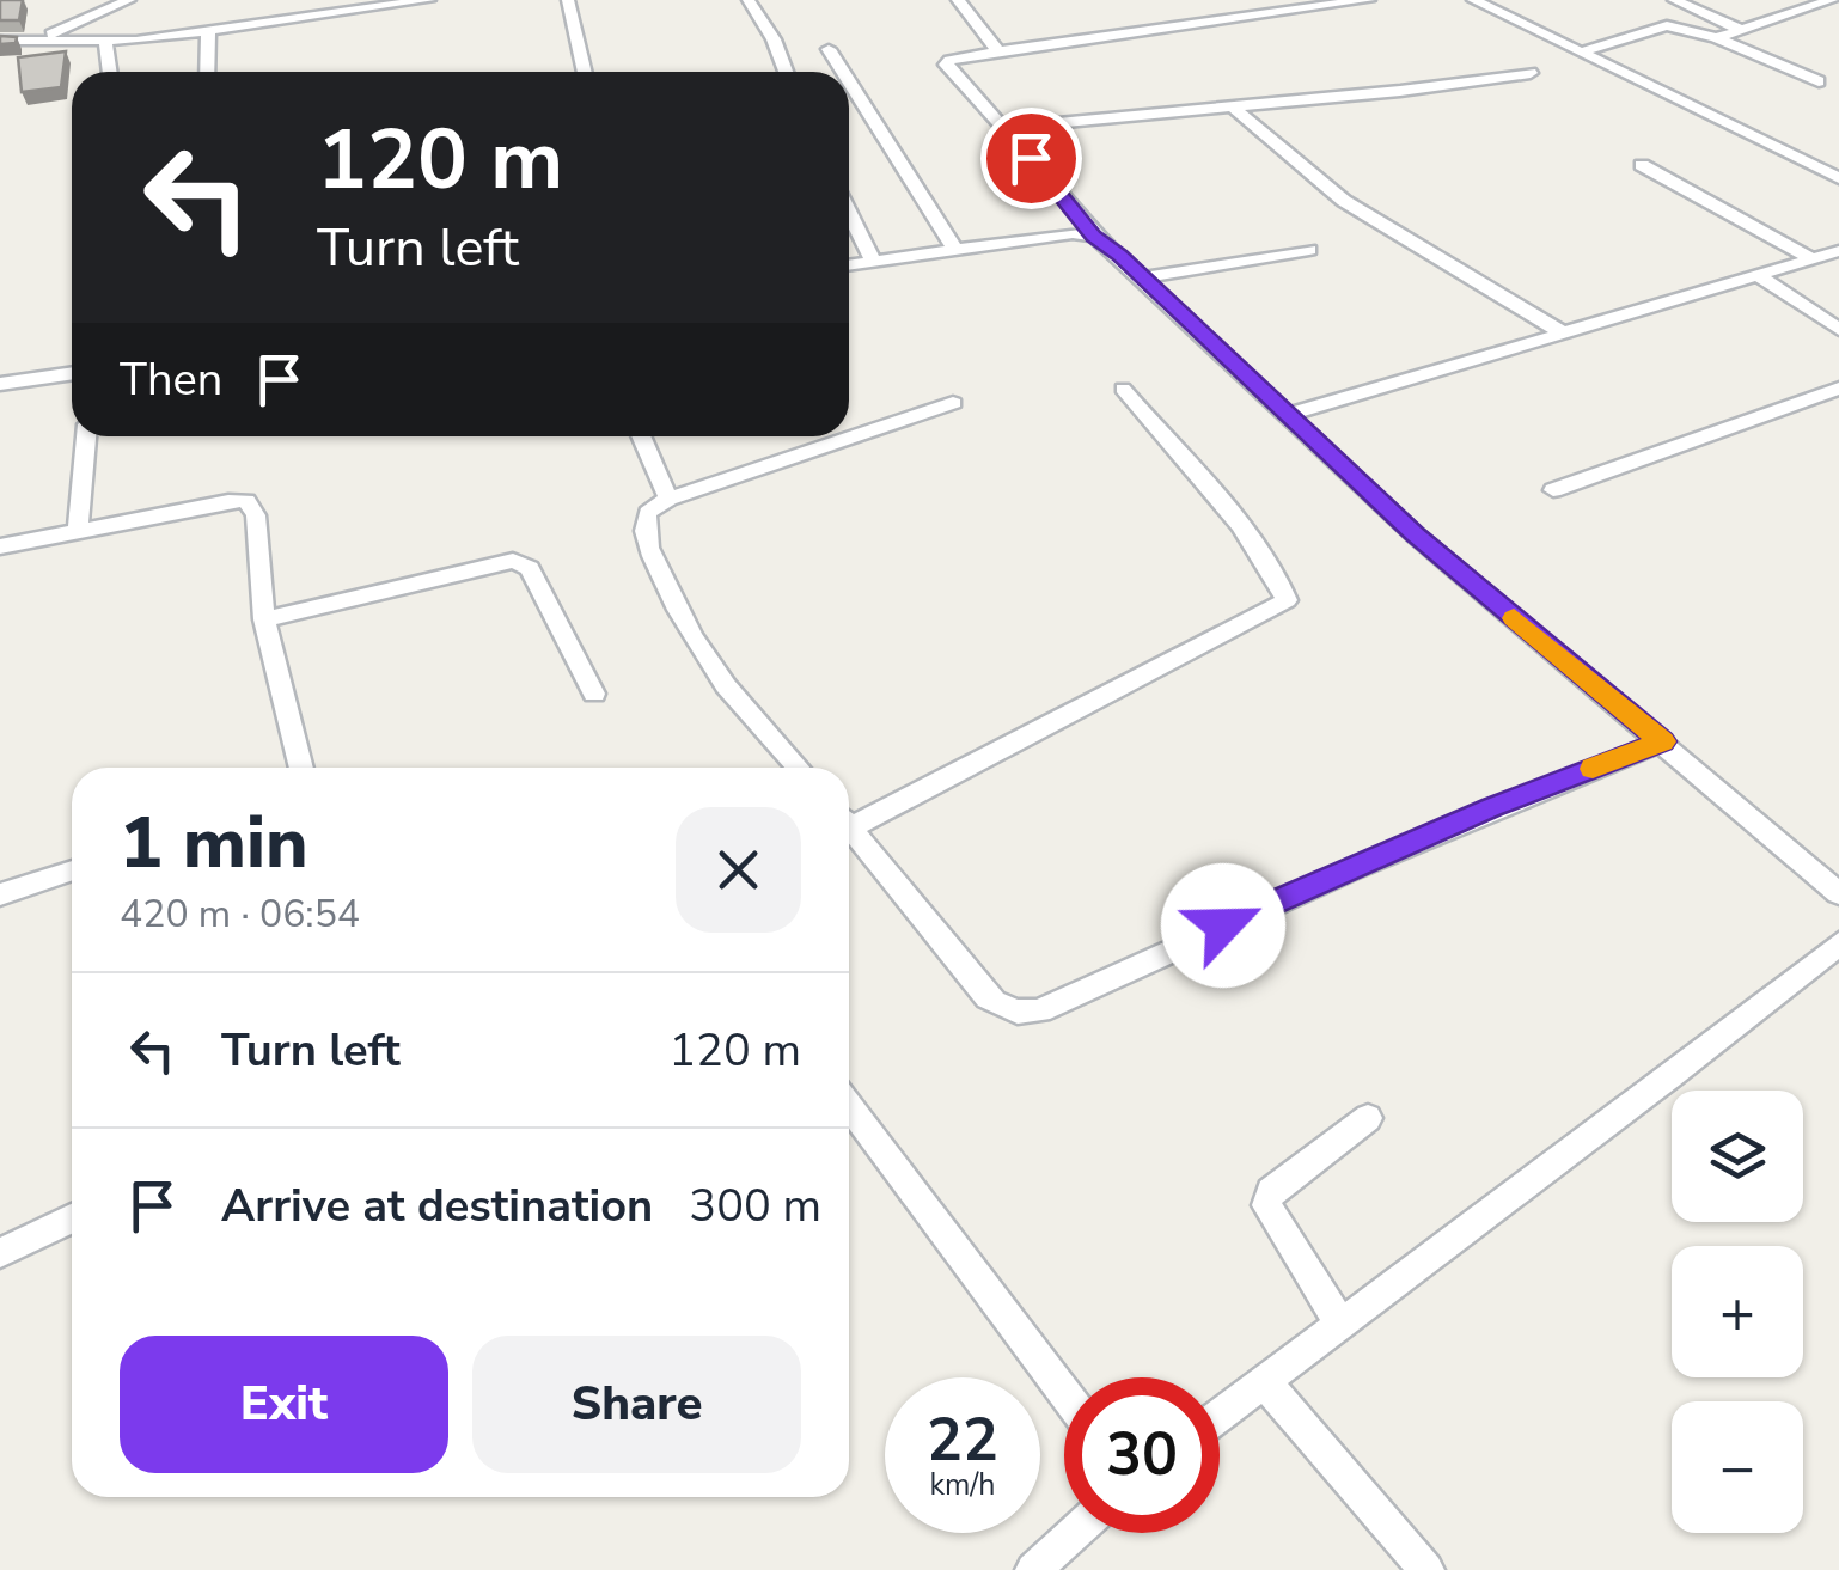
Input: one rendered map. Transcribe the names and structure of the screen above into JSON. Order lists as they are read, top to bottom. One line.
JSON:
{"page":{"turn":["120 m","Turn left"],"then":"Then","heading":["1 min","420 m · 06:54"],"list":[{"name":"Turn left","value":"120 m"},{"name":"Arrive at destination","value":"300 m"}],"map_buttons":["+","−"],"buttons":["Exit","Share"],"speed":"22 km/h","limit":"30"}}
